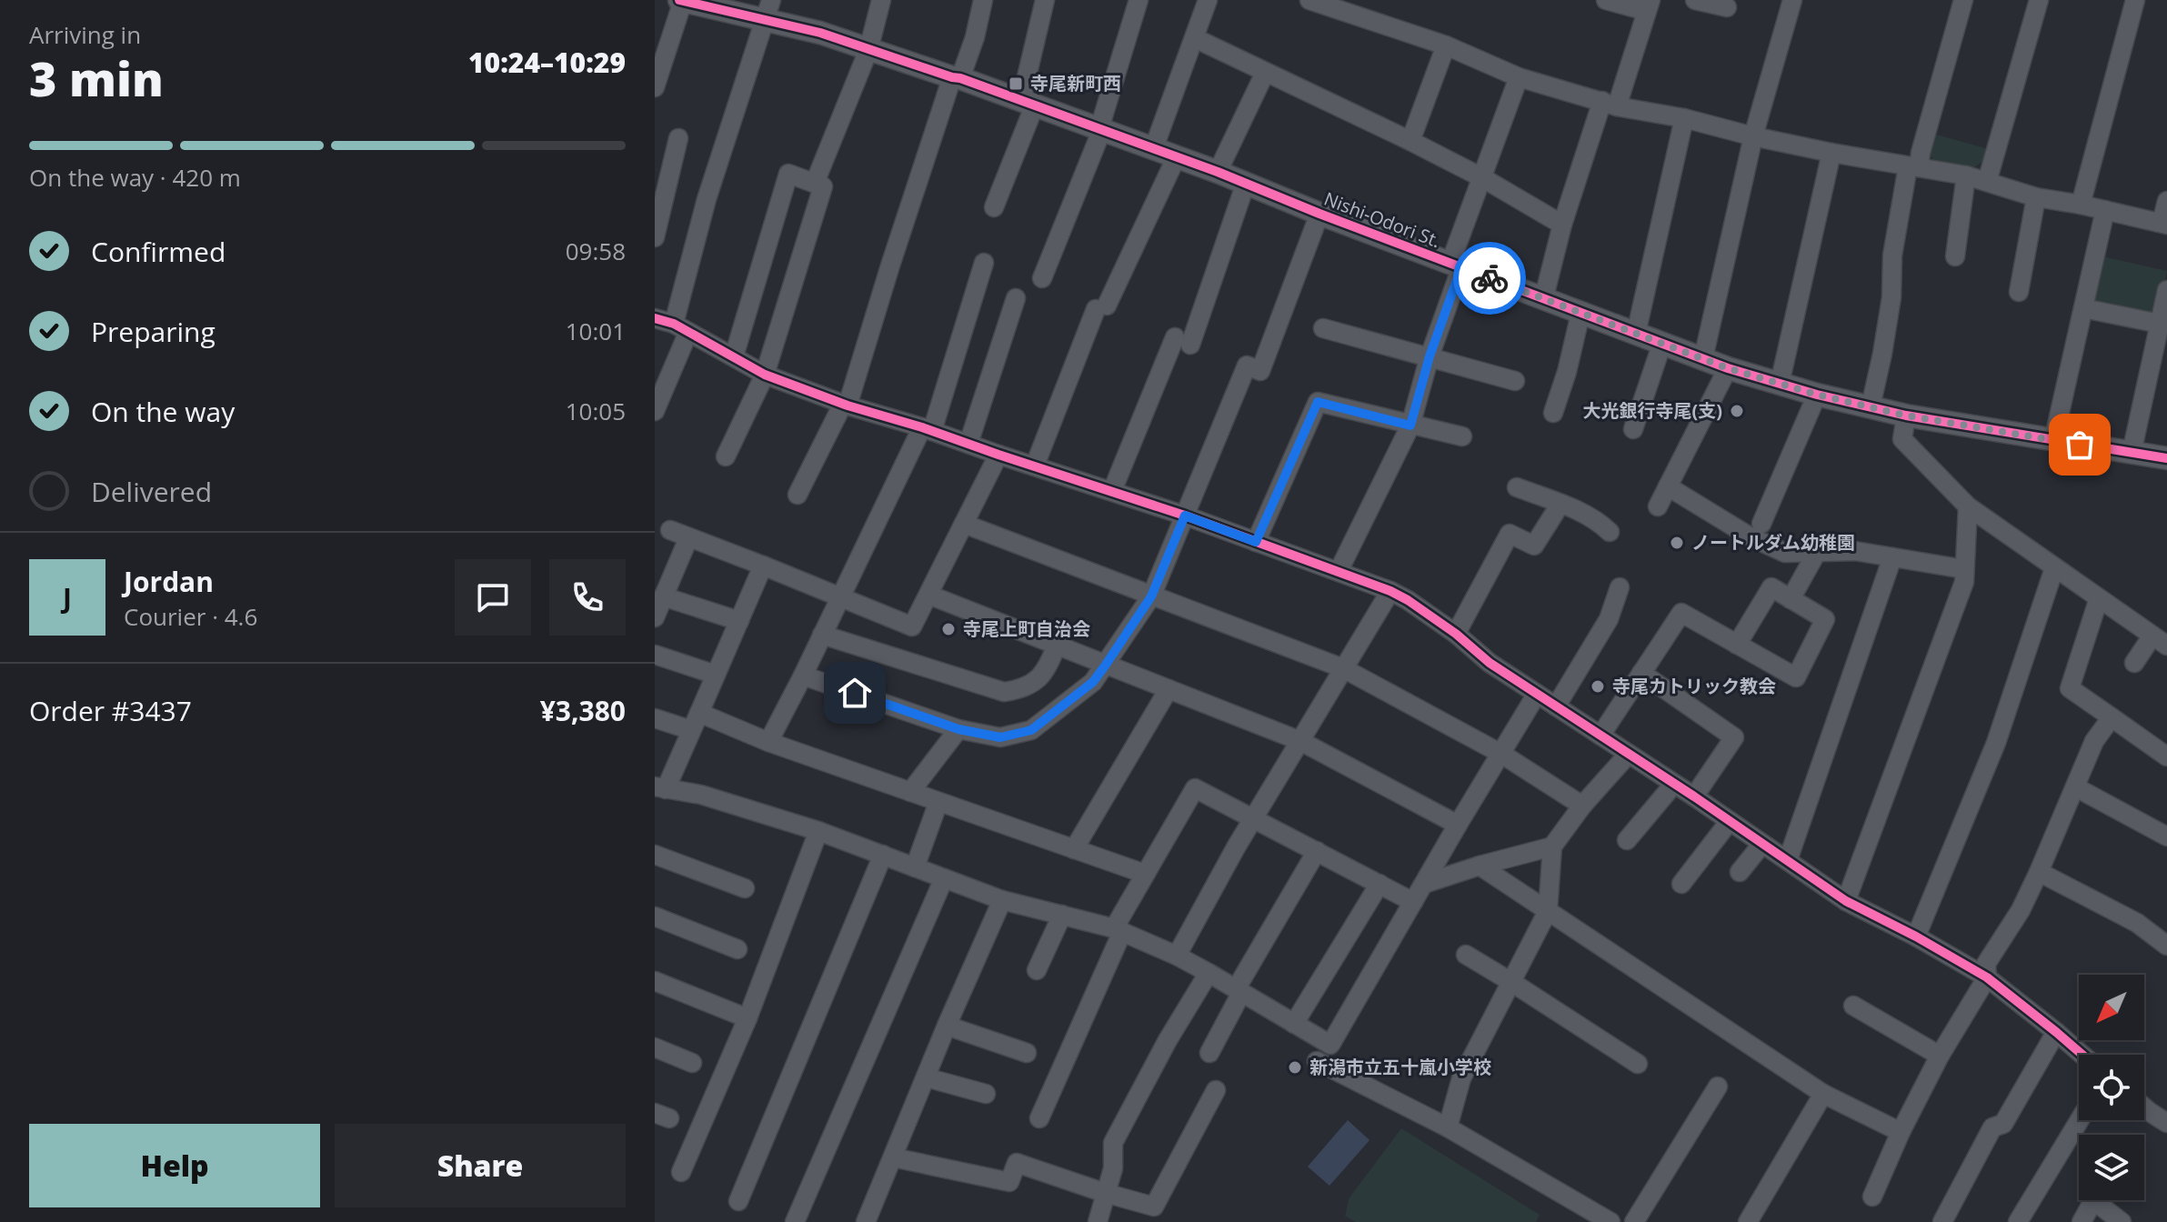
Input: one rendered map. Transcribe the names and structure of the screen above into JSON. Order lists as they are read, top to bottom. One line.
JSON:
{"streets":{"street":["Nishi-Odori St."]},"places":{"transit":["寺尾新町西"],"other":["大光銀行寺尾(支)","ノートルダム幼稚園","寺尾上町自治会","寺尾カトリック教会","新潟市立五十嵐小学校"]},"north":"bottom left","page":{"heading":["3 min","Arriving in","10:24–10:29"],"panel":["Jordan","Courier · 4.6","Order #3437","¥3,380"],"bar":"On the way · 420 m","list":[["Confirmed","09:58"],["Preparing","10:01"],["On the way","10:05"],"Delivered"],"round":"J","buttons":["Help","Share"]}}
